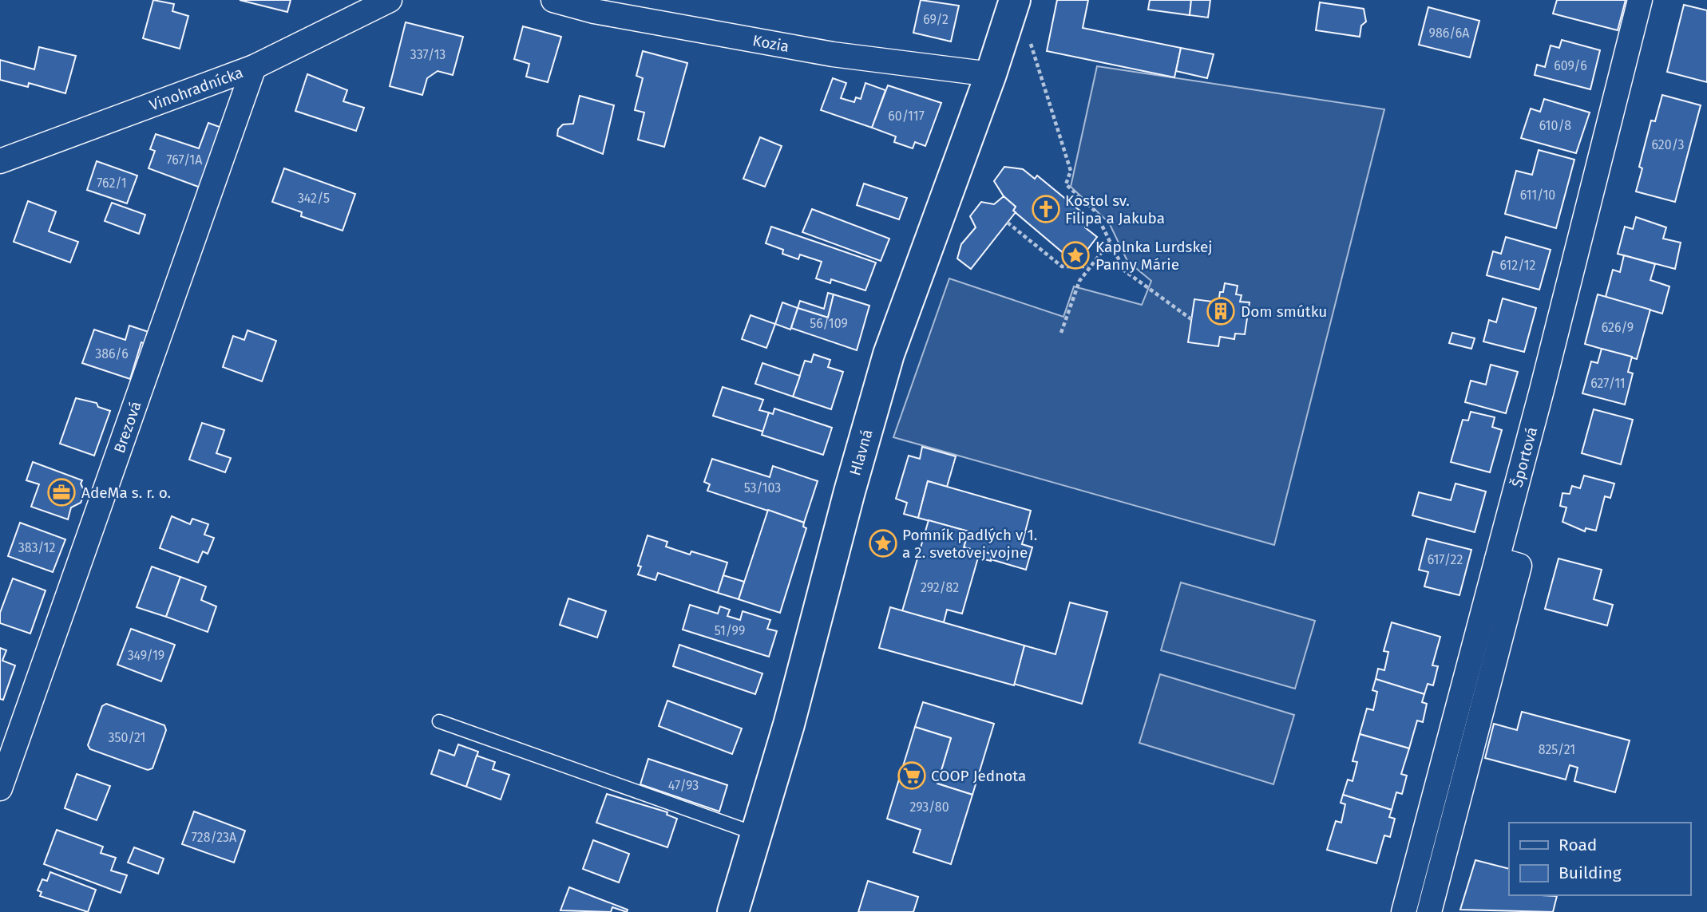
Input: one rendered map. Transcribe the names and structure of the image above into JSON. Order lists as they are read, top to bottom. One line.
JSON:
{"streets":{"main road":["Hlavná"],"street":["Kozia","Vinohradnícka","Brezová","Športová"]},"crossings":[["Kozia","Hlavná"],["Vinohradnícka","Brezová"]],"places":{"church":["Kostol sv. Filipa a Jakuba"],"place":["Kaplnka Lurdskej Panny Márie","Pomník padlých v 1. a 2. svetovej vojne"],"building":["Dom smútku"],"office":["AdeMa s. r. o."],"supermarket":["COOP Jednota"]},"house_numbers":["69/2","986/6A","337/13","609/6","60/117","610/8","620/3","767/1A","762/1","611/10","342/5","612/12","56/109","626/9","386/6","627/11","53/103","383/12","617/22","292/82","51/99","349/19","350/21","825/21","47/93","293/80","728/23A"],"legend":["Road","Building"]}
